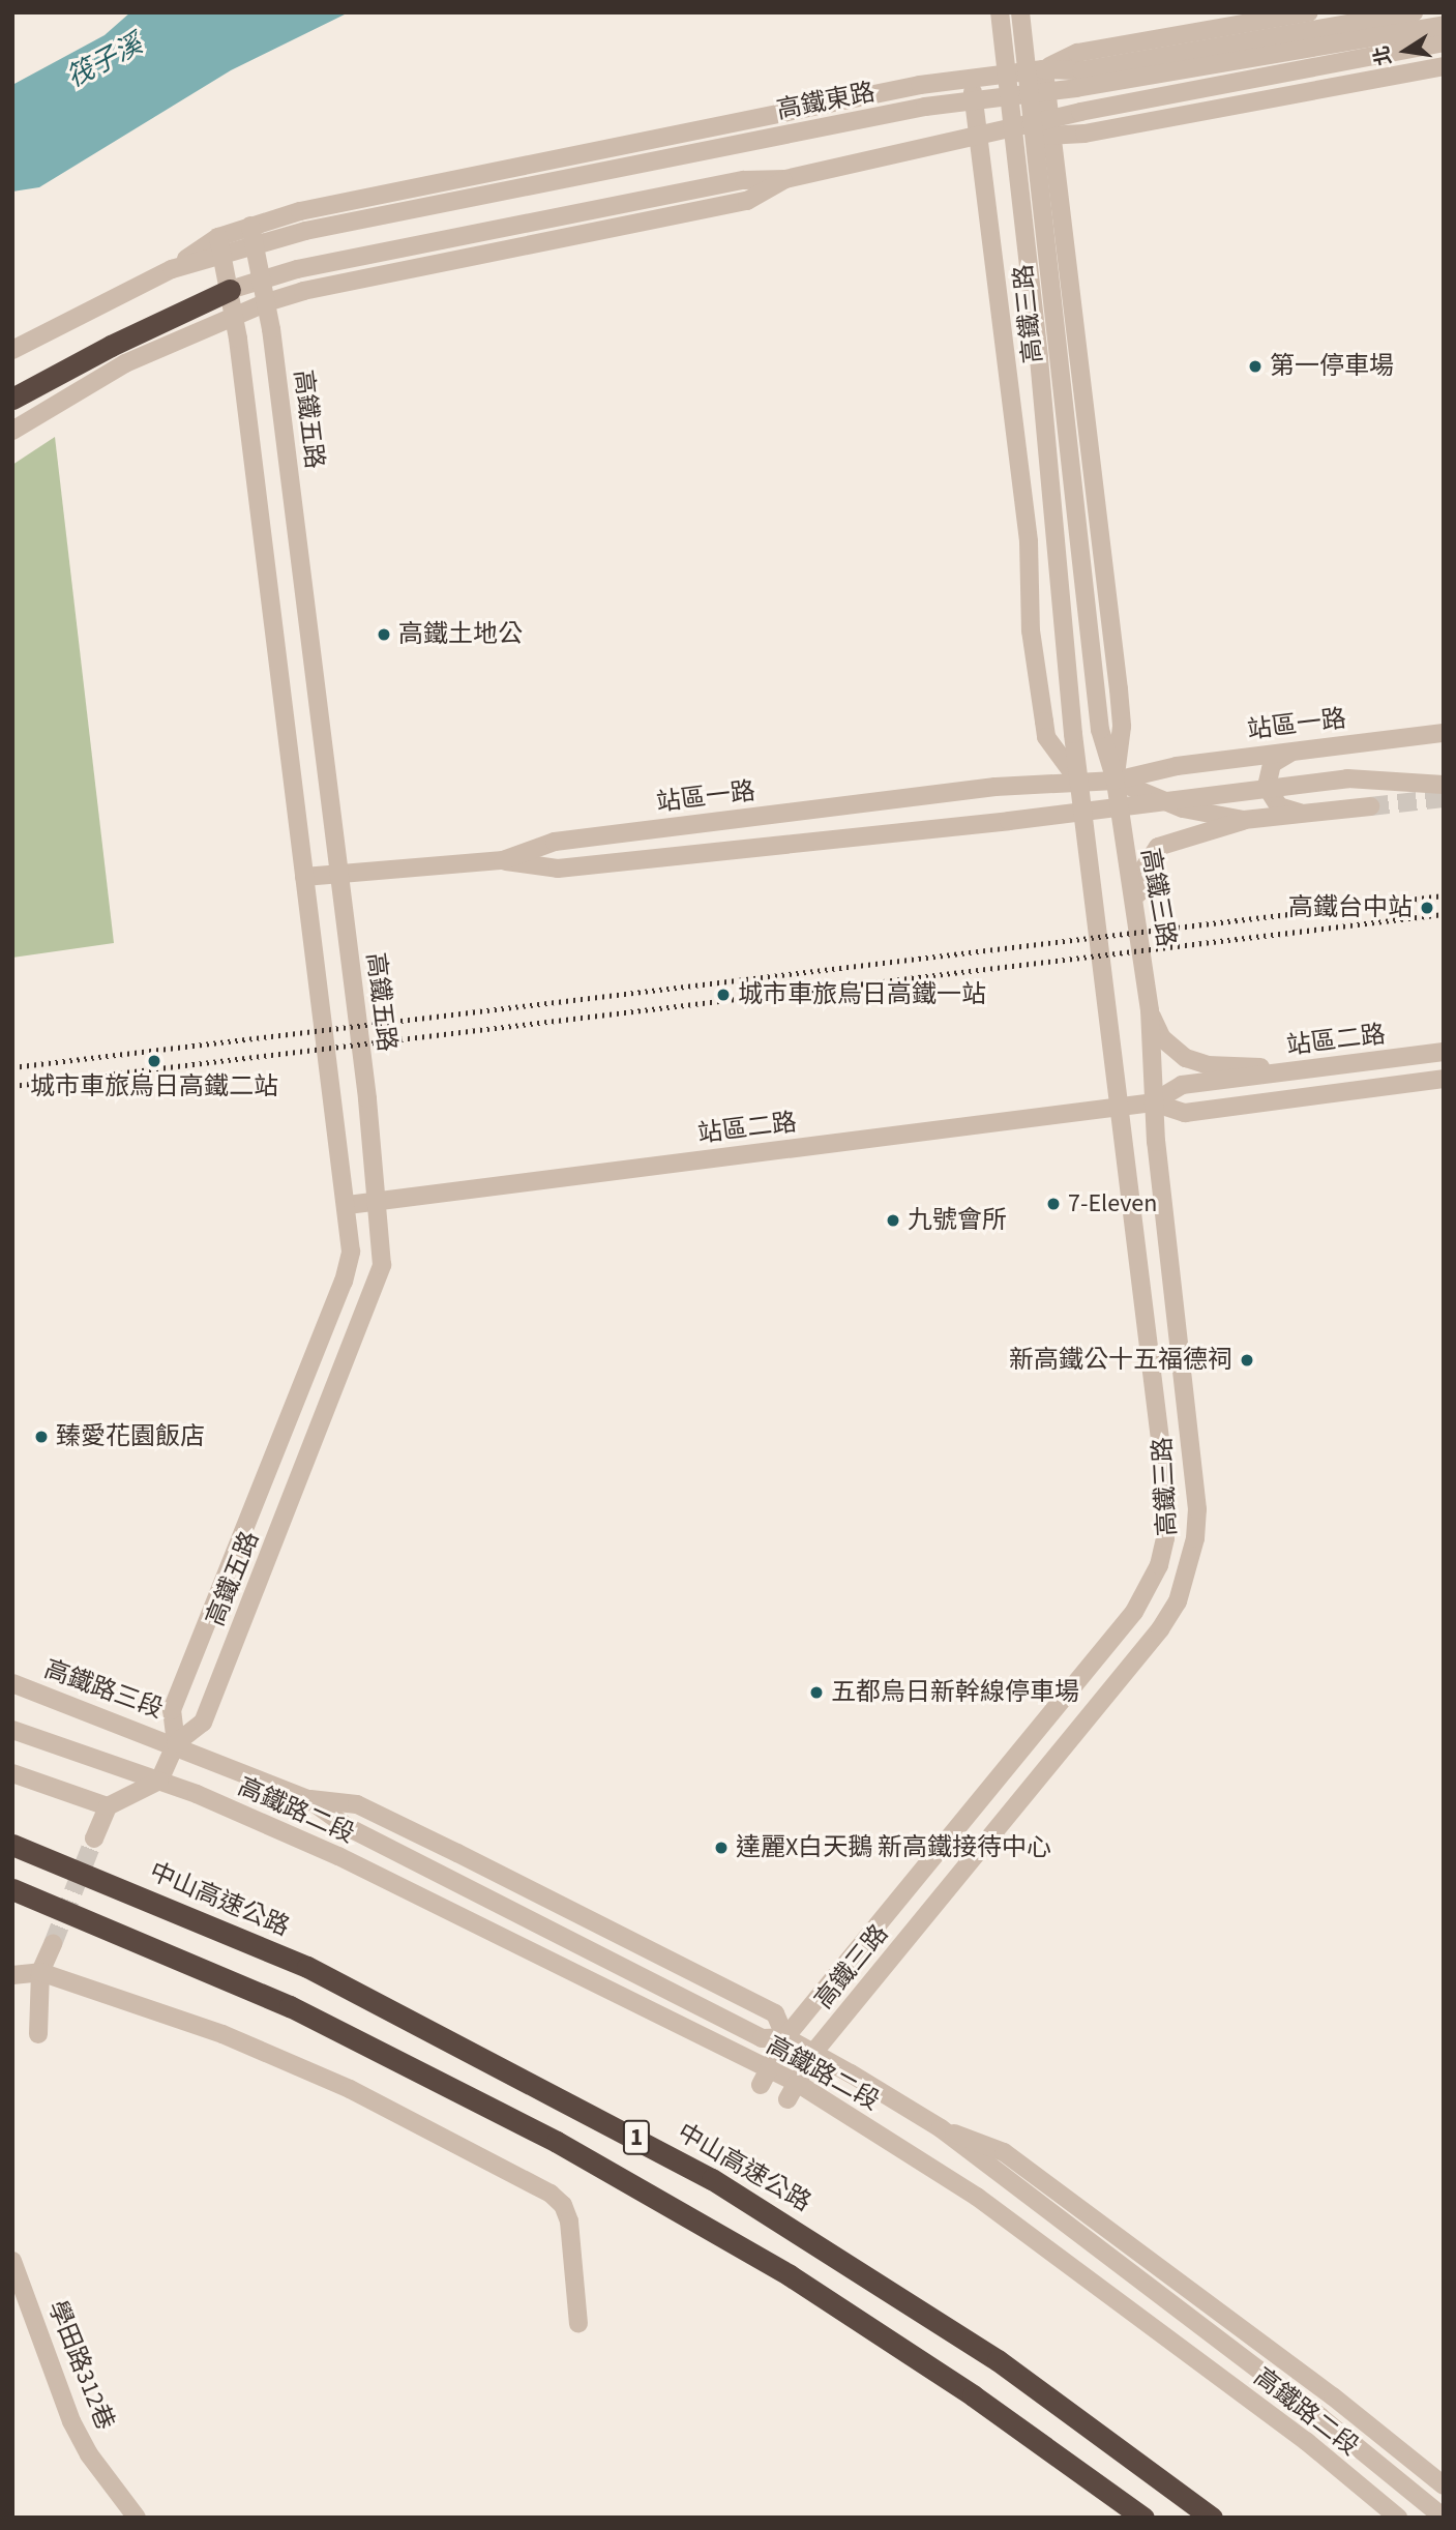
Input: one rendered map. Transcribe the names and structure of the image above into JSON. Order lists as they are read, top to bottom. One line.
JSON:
{"streets":{"highway":["中山高速公路","1"],"street":["高鐵東路","高鐵三路","高鐵五路","站區一路","站區二路","高鐵路三段","高鐵路二段","學田路312巷"]},"crossings":[["高鐵東路","高鐵三路"],["高鐵東路","高鐵五路"],["高鐵三路","站區一路"],["高鐵三路","站區二路"],["高鐵三路","高鐵路二段"],["高鐵五路","站區一路"],["高鐵五路","站區二路"],["高鐵五路","高鐵路三段"],["高鐵五路","高鐵路二段"],["高鐵路三段","高鐵路二段"]],"water":["筏子溪"],"places":["第一停車場","高鐵土地公","高鐵台中站","城市車旅烏日高鐵一站","城市車旅烏日高鐵二站","7-Eleven","九號會所","新高鐵公十五福德祠","臻愛花園飯店","五都烏日新幹線停車場","達麗X白天鵝 新高鐵接待中心"],"north":"left"}
